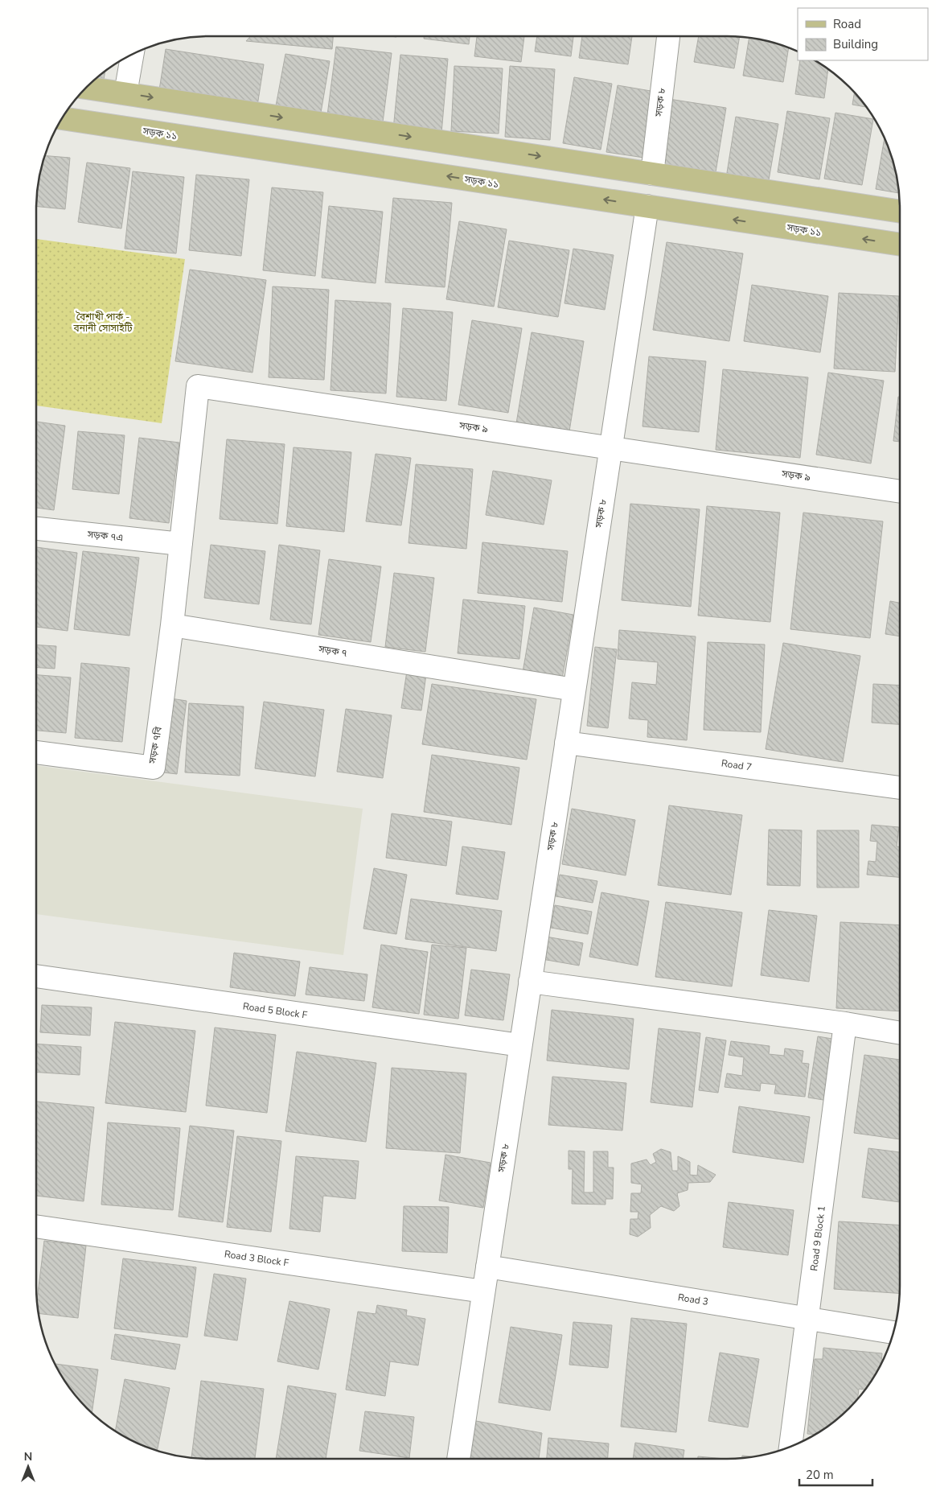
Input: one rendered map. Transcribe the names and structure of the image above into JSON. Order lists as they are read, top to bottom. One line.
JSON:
{"streets":{"main road":["সড়ক ১১"],"street":["সড়ক ৮","সড়ক ৯","সড়ক ৭এ","সড়ক ৭","সড়ক ৭বি","Road 7","Road 5 Block F","Road 9 Block 1","Road 3 Block F","Road 3"]},"crossings":[["সড়ক ৮","সড়ক ১১"],["সড়ক ৮","সড়ক ৯"],["সড়ক ৮","সড়ক ৭"],["সড়ক ৮","Road 7"],["সড়ক ৮","Road 5 Block F"],["সড়ক ৮","Road 3 Block F"],["সড়ক ৮","Road 3"],["সড়ক ৯","সড়ক ৭এ"],["সড়ক ৭","সড়ক ৭বি"],["Road 9 Block 1","Road 3"]],"parks":["বৈশাখী পার্ক - বনানী সোসাইটি"],"legend":["Road","Building"],"scale_bar":"20 m","north":"top"}
